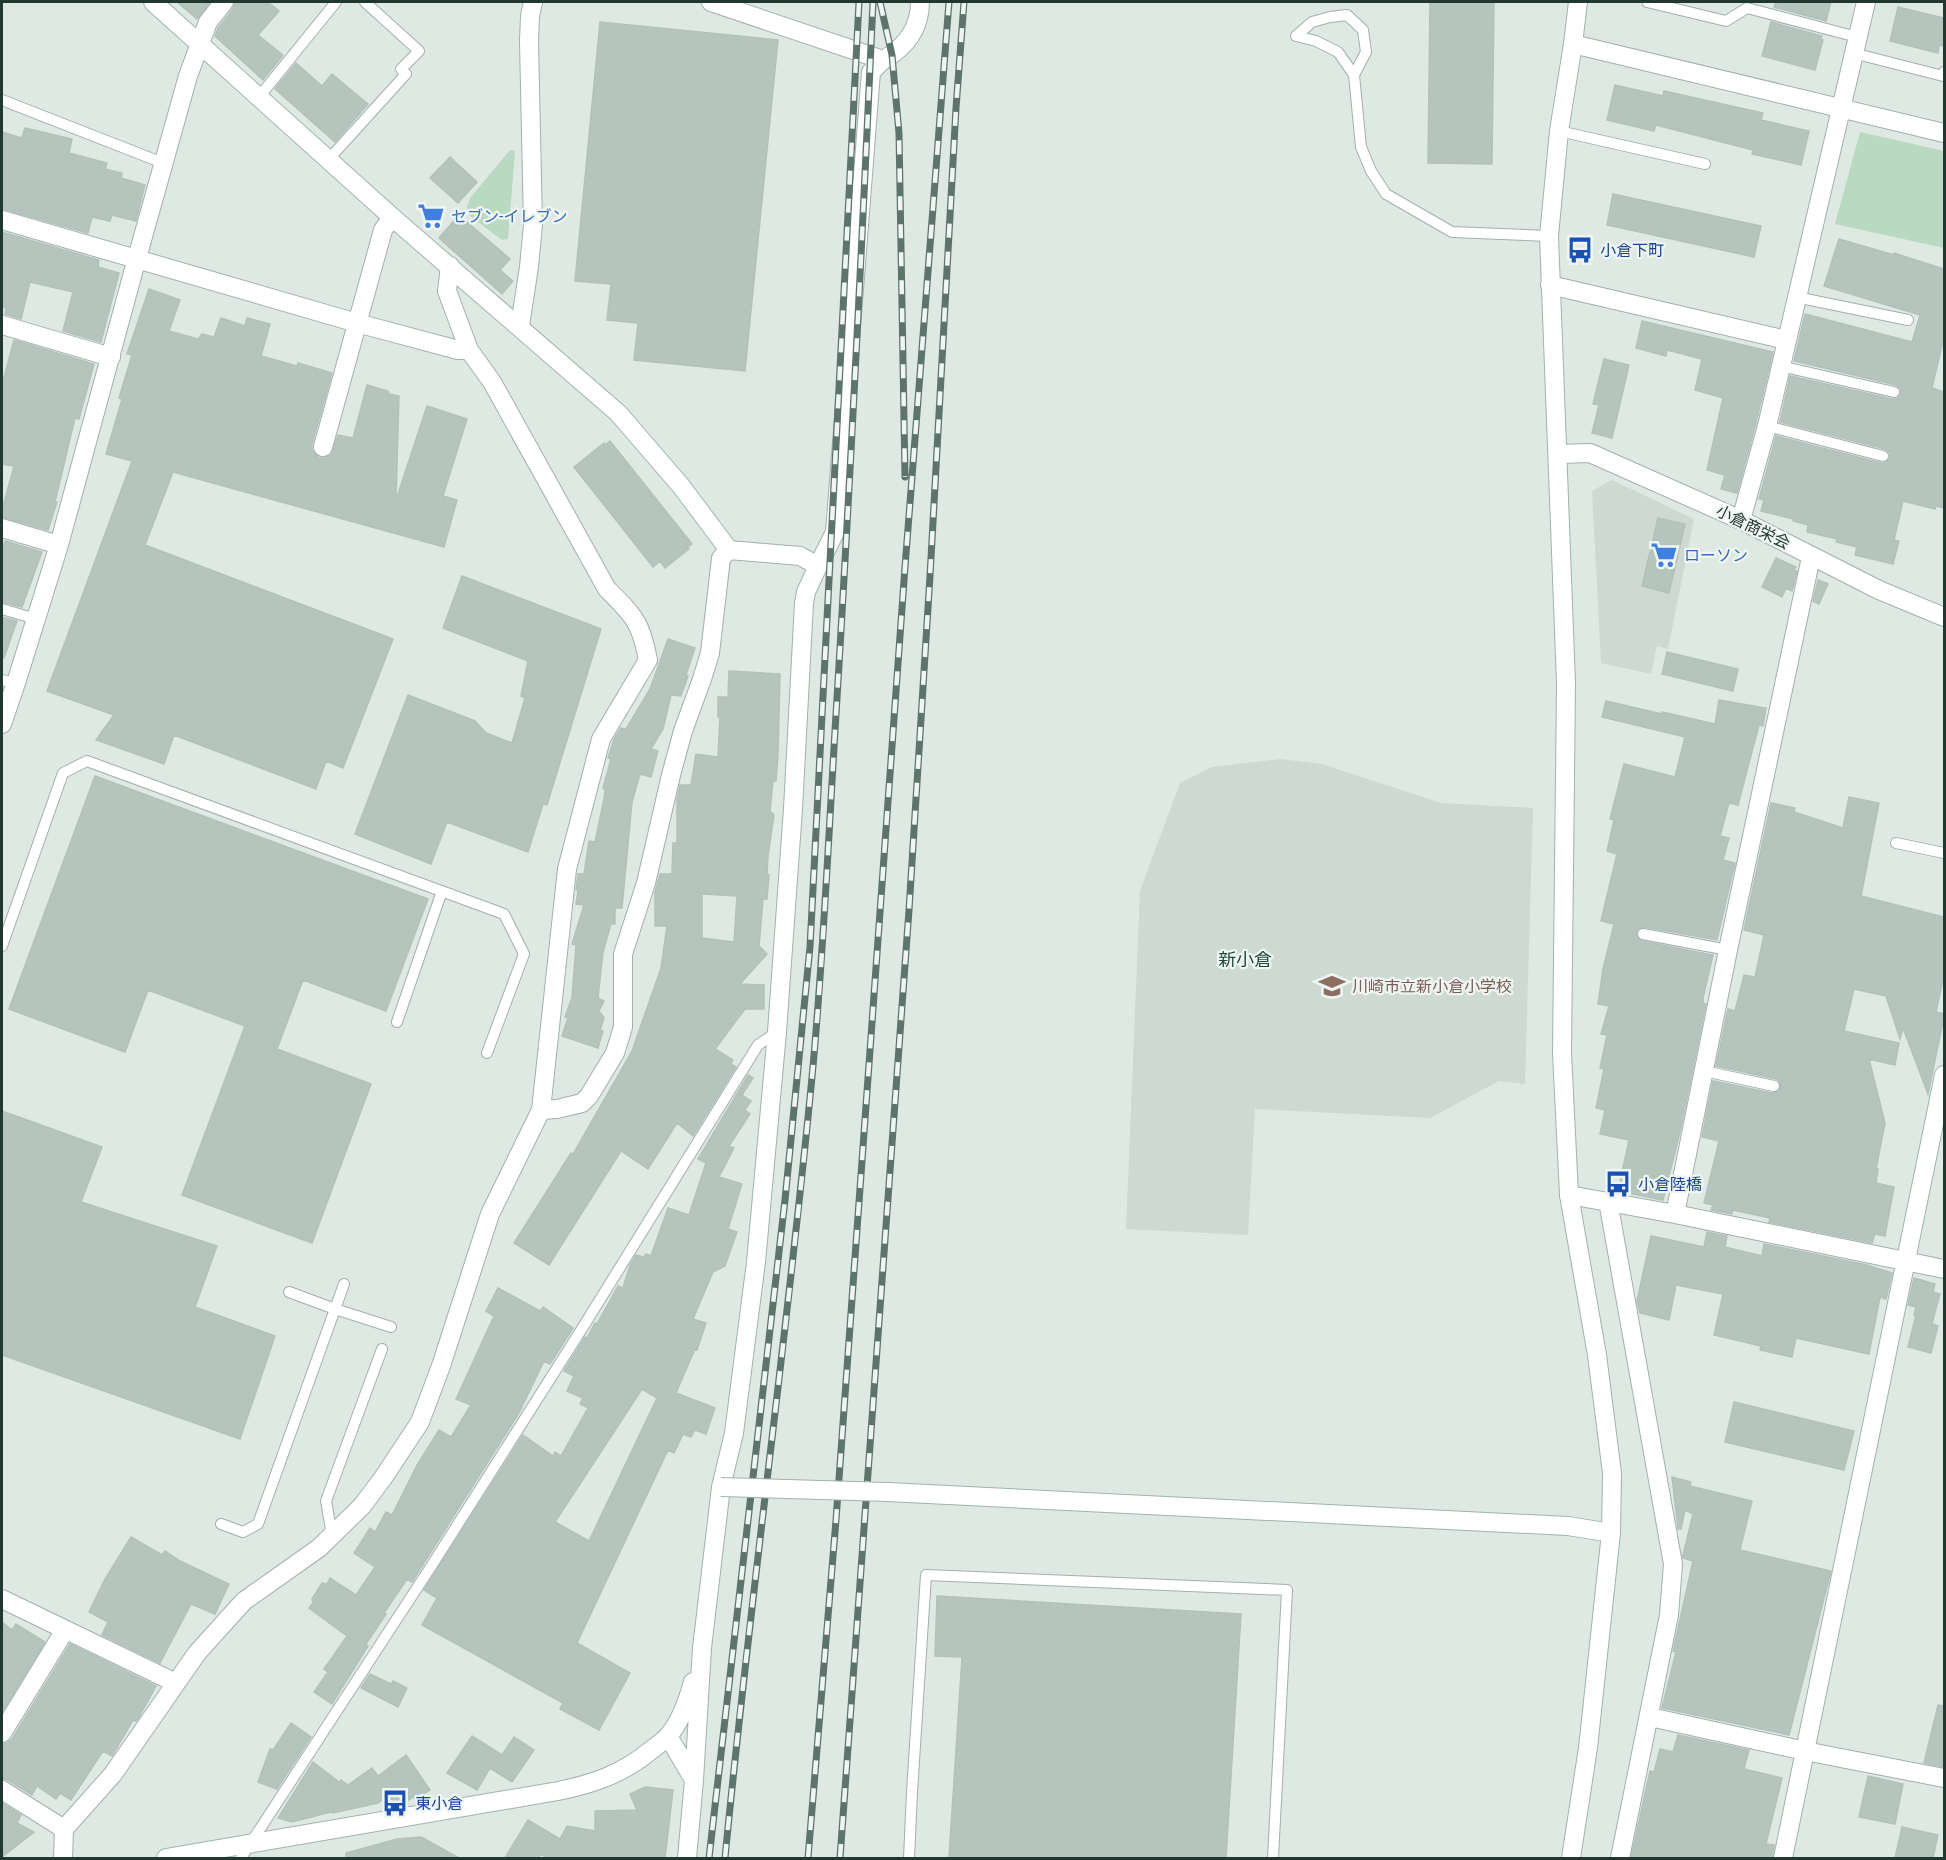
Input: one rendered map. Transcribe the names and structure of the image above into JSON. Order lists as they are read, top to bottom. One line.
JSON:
{"streets":{"street":["小倉商栄会"]},"districts":["新小倉"],"places":{"supermarket":["セブン-イレブン","ローソン"],"bus stop":["小倉下町","小倉陸橋","東小倉"],"school or university":["川崎市立新小倉小学校"]}}
